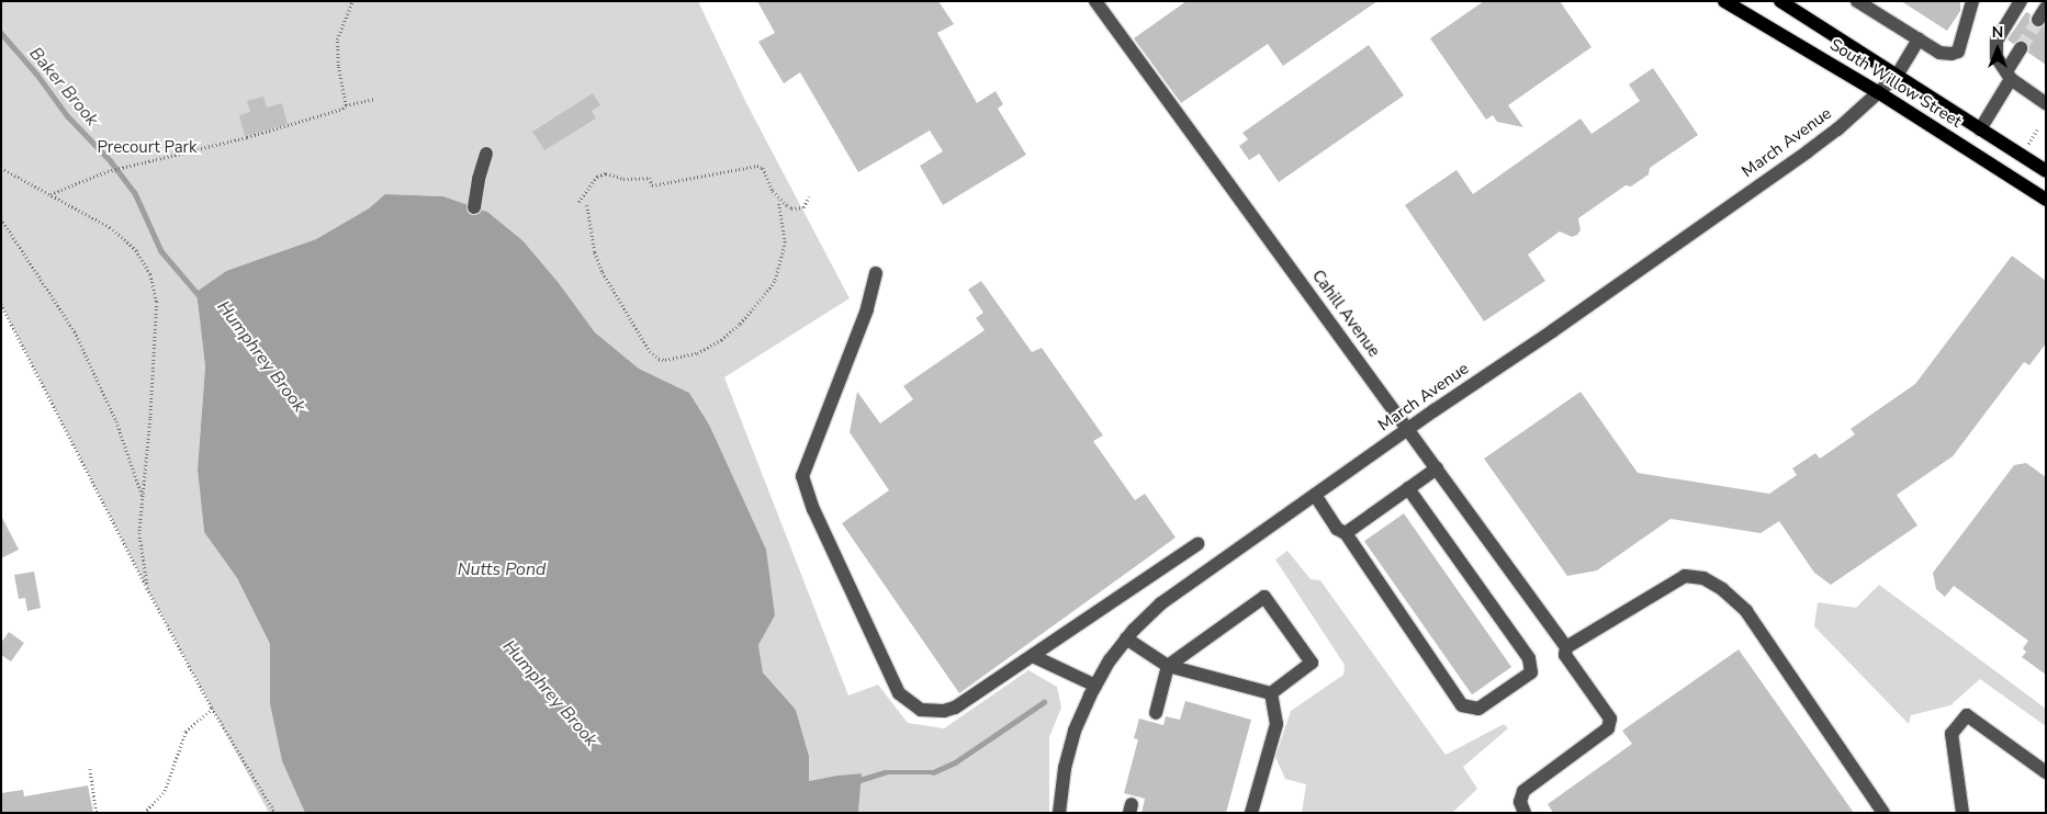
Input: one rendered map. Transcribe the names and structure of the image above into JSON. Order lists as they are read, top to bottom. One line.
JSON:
{"streets":{"main road":["South Willow Street"],"street":["March Avenue","Cahill Avenue"]},"crossings":[["South Willow Street","March Avenue"],["March Avenue","Cahill Avenue"]],"water":["Baker Brook","Humphrey Brook","Nutts Pond"],"parks":["Precourt Park"],"north":"top"}
